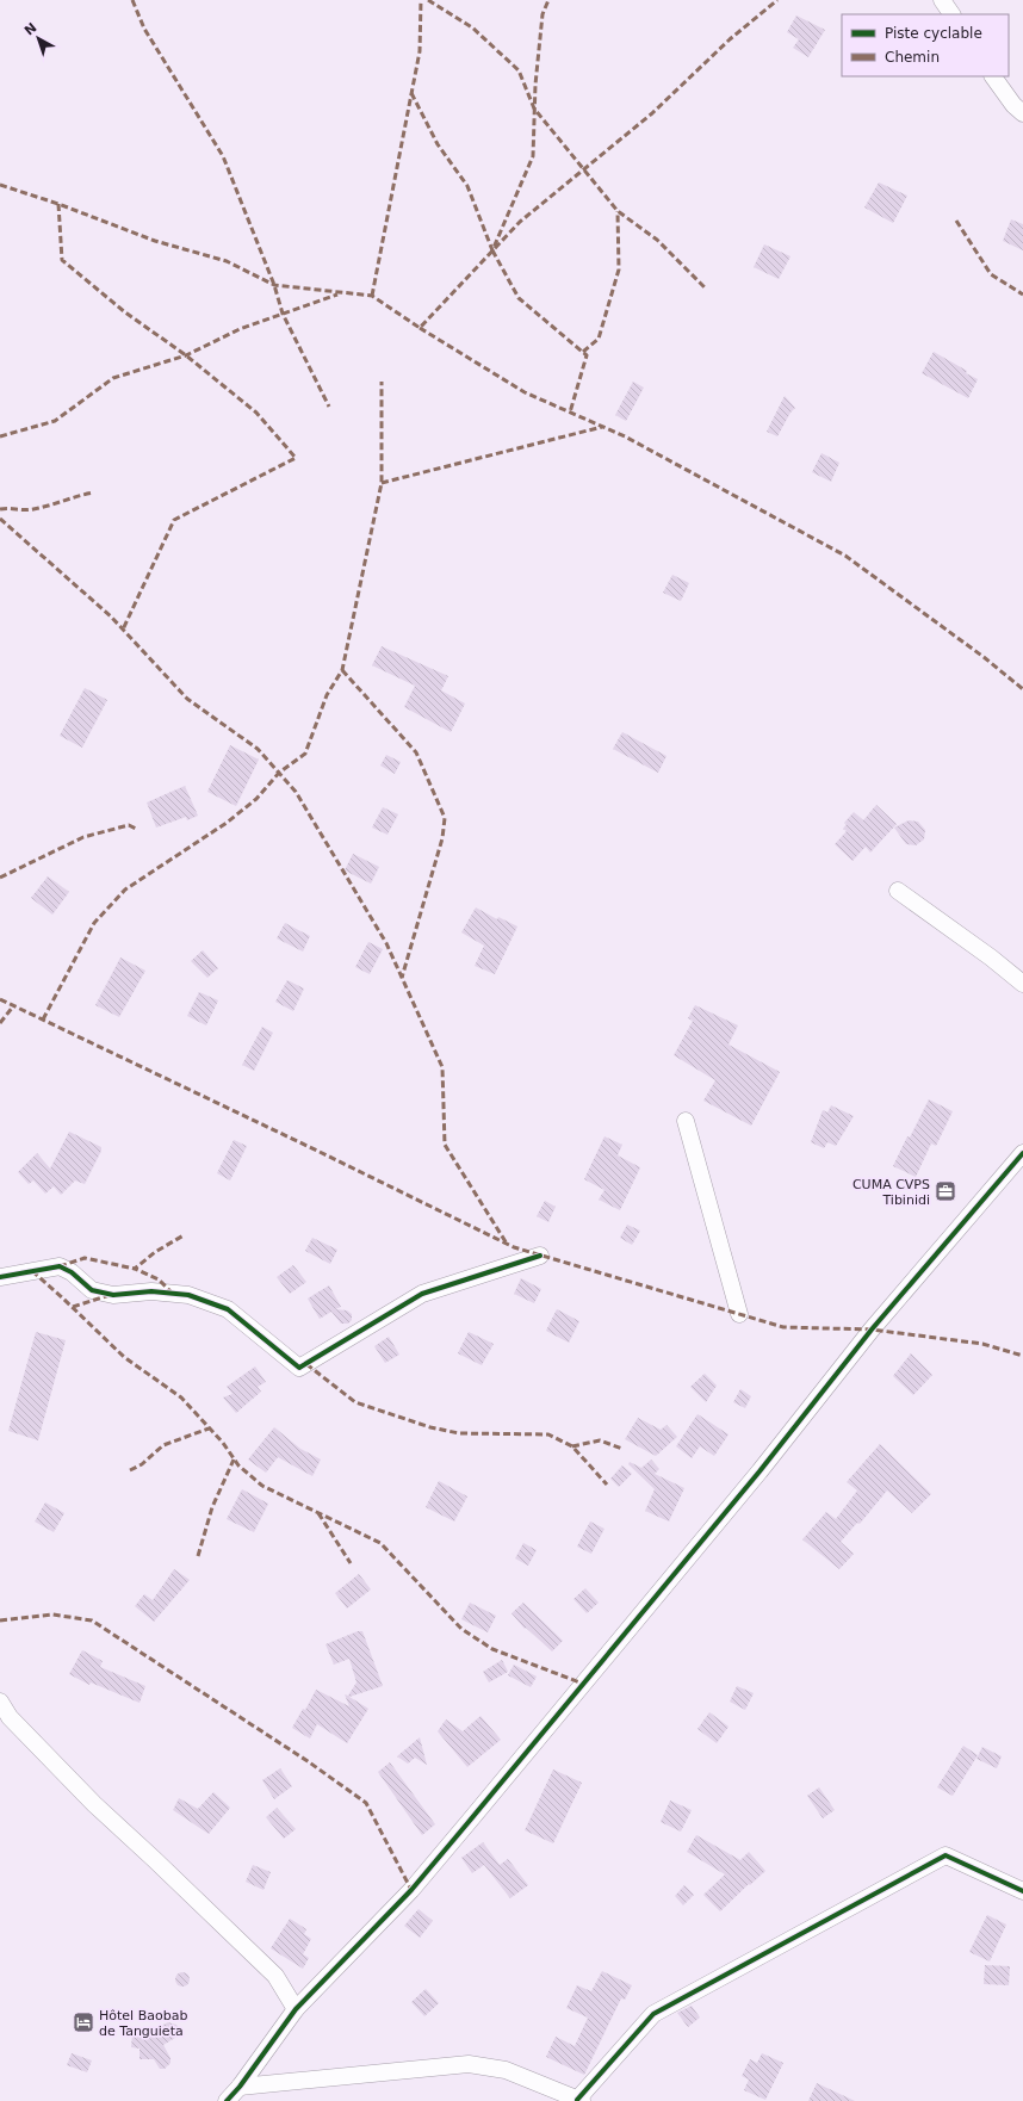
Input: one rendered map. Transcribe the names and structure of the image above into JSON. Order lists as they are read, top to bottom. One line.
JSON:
{"places":{"office":["CUMA CVPS Tibinidi"],"hotel":["Hôtel Baobab de Tanguieta"]},"legend":["Piste cyclable","Chemin"],"north":"top left"}
